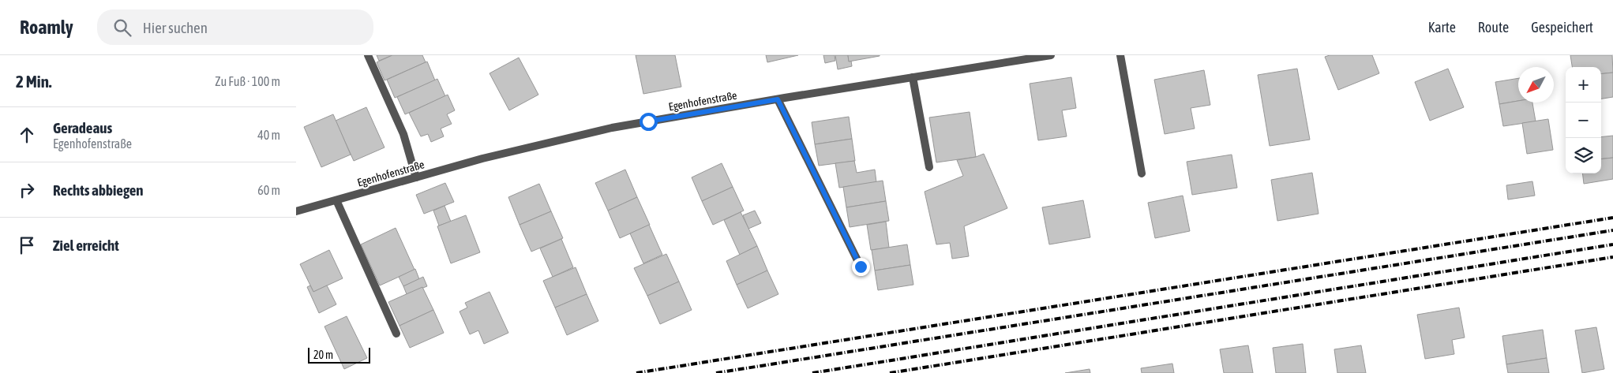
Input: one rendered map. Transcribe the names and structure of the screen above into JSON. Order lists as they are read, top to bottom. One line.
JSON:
{"streets":{"street":["Egenhofenstraße"]},"scale_bar":"20 m","north":"bottom left","page":{"header":"Roamly","search":"Hier suchen","nav":["Karte","Route","Gespeichert"],"heading":["2 Min.","Zu Fuß · 100 m"],"map_buttons":["+","−"],"list":[["Geradeaus","Egenhofenstraße","40 m"],["Rechts abbiegen","60 m"],"Ziel erreicht"],"scale":"20 m"}}
